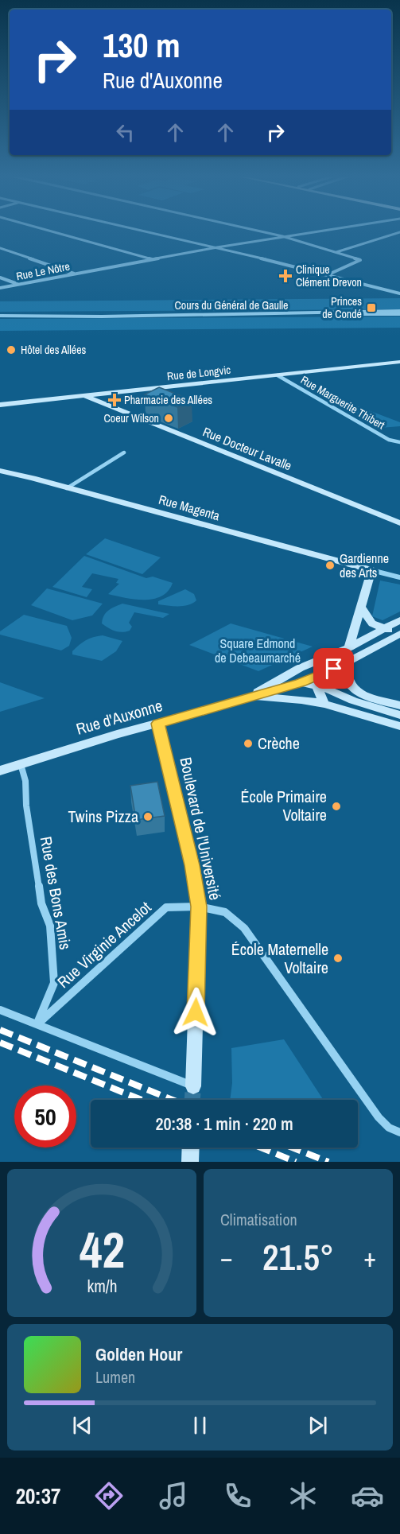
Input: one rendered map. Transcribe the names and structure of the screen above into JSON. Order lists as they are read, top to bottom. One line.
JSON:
{"streets":{"street":["Rue Le Nôtre","Cours du Général de Gaulle","Rue de Longvic","Rue Marguerite Thibert","Rue Docteur Lavalle","Rue Magenta","Rue d'Auxonne","Boulevard de l'Université","Rue des Bons Amis","Rue Virginie Ancelot"]},"crossings":[["Rue de Longvic","Rue Marguerite Thibert"],["Rue de Longvic","Rue Docteur Lavalle"],["Rue d'Auxonne","Boulevard de l'Université"],["Rue d'Auxonne","Rue des Bons Amis"],["Boulevard de l'Université","Rue Virginie Ancelot"],["Rue des Bons Amis","Rue Virginie Ancelot"]],"parks":["Square Edmond de Debeaumarché"],"places":{"health":["Clinique Clément Drevon","Pharmacie des Allées"],"transit":["Princes de Condé"],"other":["Hôtel des Allées","Coeur Wilson","Gardienne des Arts","Crèche","École Primaire Voltaire","Twins Pizza","École Maternelle Voltaire"]},"page":{"turn":["130 m","Rue d'Auxonne"],"limit":"50","trip":"20:38 · 1 min · 220 m","tile":"Climatisation","heat":["−","21.5°","+"],"song":["Golden Hour","Lumen"],"tabs":"20:37","gauge":["42","km/h"]}}
